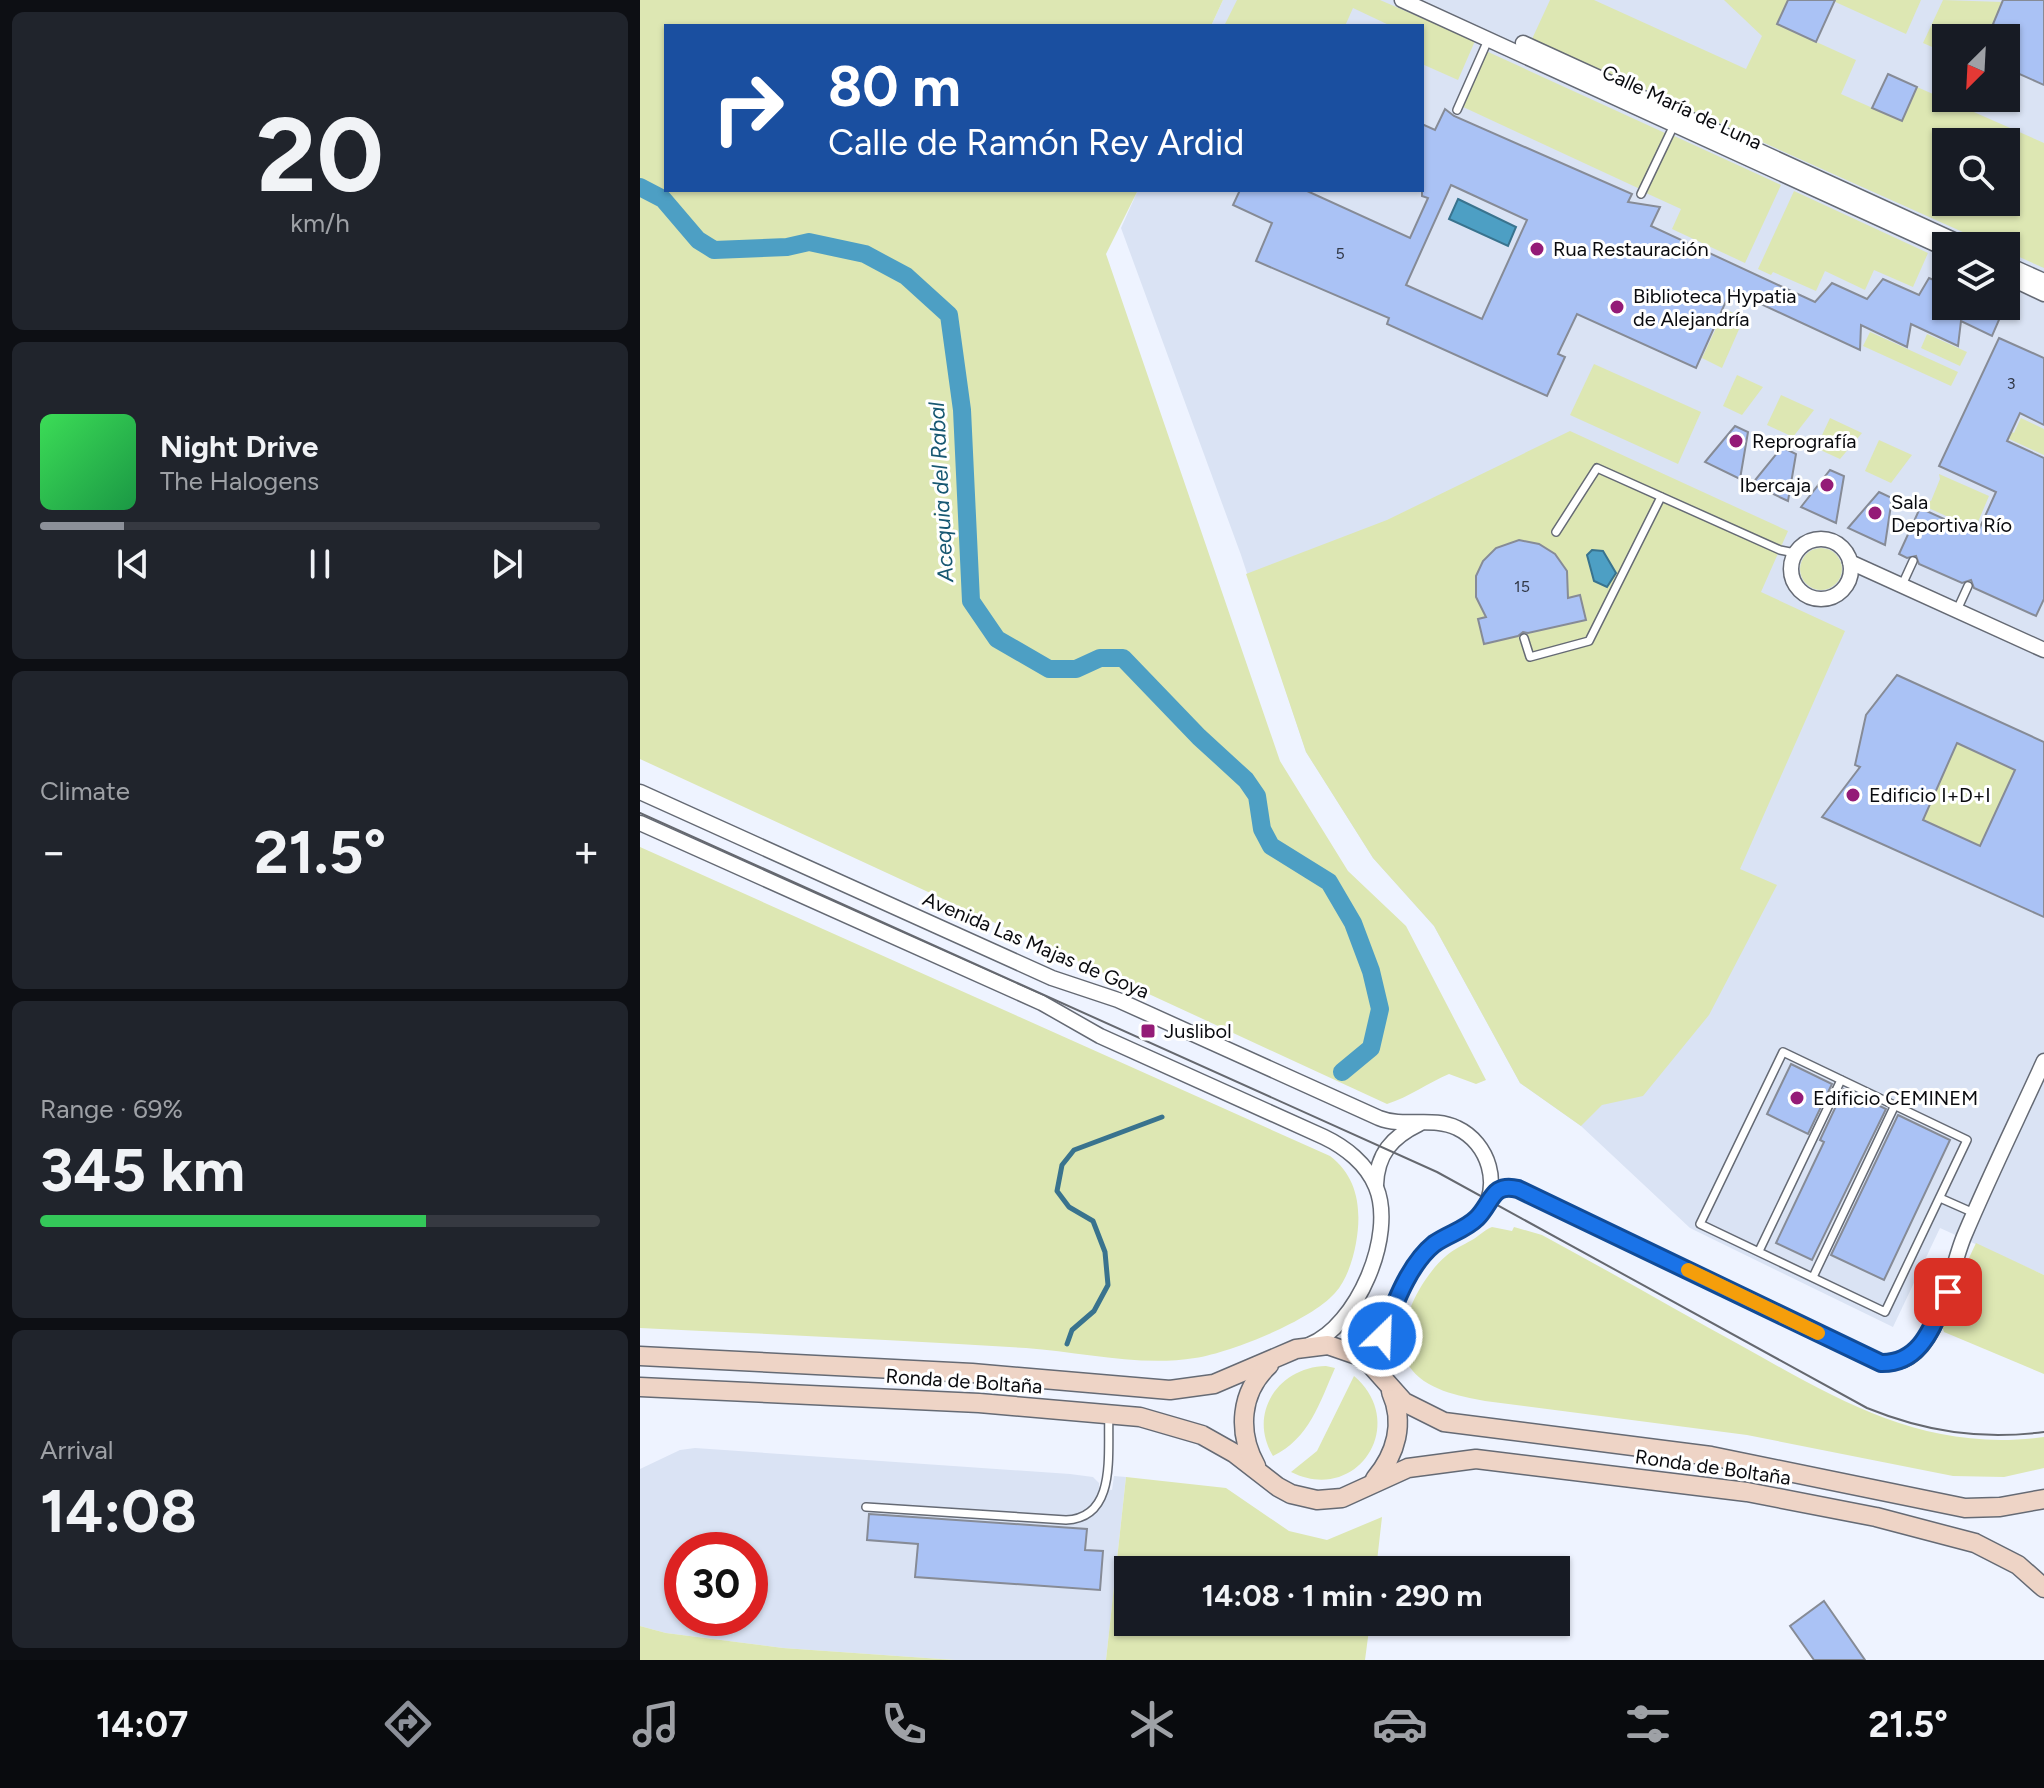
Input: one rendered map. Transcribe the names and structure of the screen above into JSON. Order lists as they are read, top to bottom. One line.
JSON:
{"streets":{"main road":["Ronda de Boltaña"],"street":["Calle María de Luna","Avenida Las Majas de Goya"]},"water":["Acequia del Rabal"],"places":{"other":["Rua Restauración","Biblioteca Hypatia de Alejandría","Reprografía","Ibercaja","Sala Deportiva Río","Edificio I+D+I","Edificio CEMINEM"],"transit":["Juslibol"]},"house_numbers":["5","3","15"],"north":"bottom left","page":{"tile":[["20","km/h"],"Climate",["Range · 69%","345 km"],["Arrival","14:08"]],"turn":["80 m","Calle de Ramón Rey Ardid"],"song":["Night Drive","The Halogens"],"heat":["−","21.5°","+"],"limit":"30","trip":"14:08 · 1 min · 290 m","tabs":["14:07","21.5°"]}}
